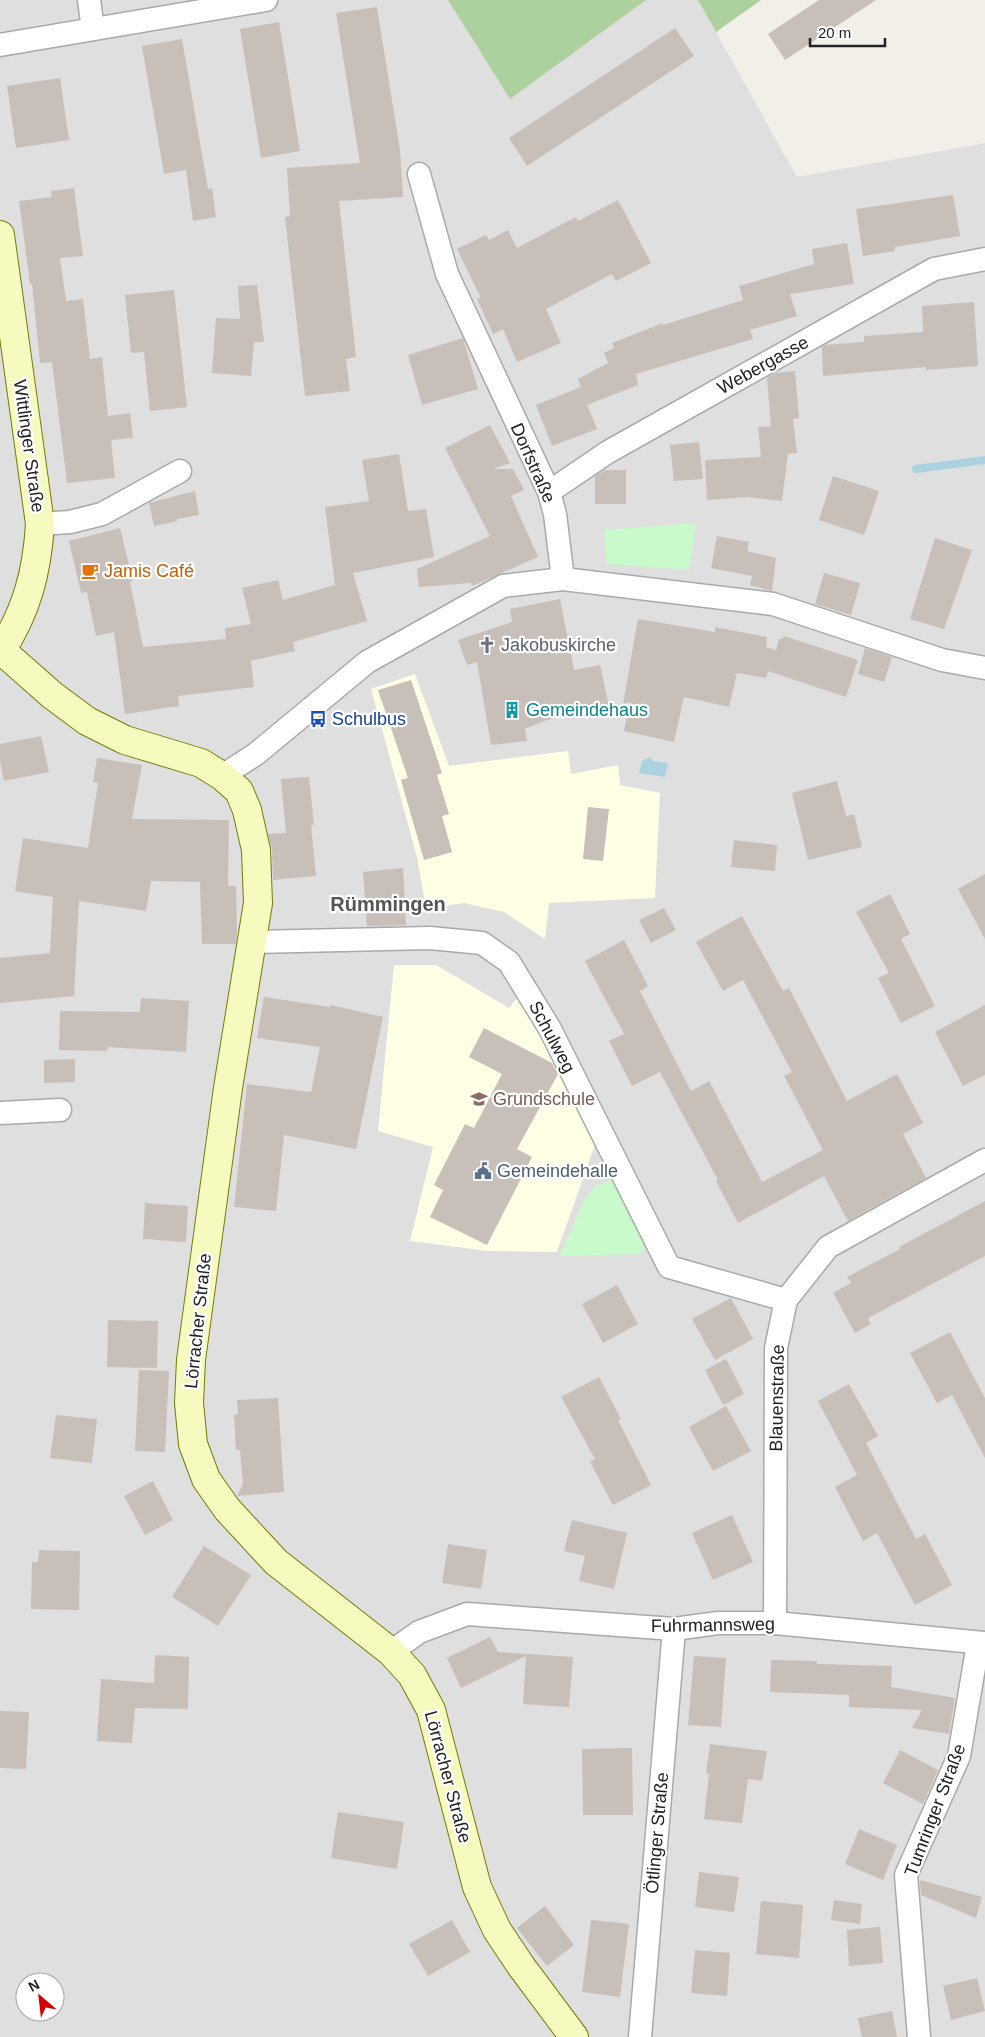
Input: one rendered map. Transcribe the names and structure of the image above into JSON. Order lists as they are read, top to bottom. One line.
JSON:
{"streets":{"street":["Webergasse","Wittlinger Straße","Dorfstraße","Schulweg","Lörracher Straße","Blauenstraße","Fuhrmannsweg","Tumringer Straße","Ötlinger Straße"]},"crossings":[["Webergasse","Dorfstraße"],["Wittlinger Straße","Lörracher Straße"],["Schulweg","Lörracher Straße"],["Schulweg","Blauenstraße"],["Lörracher Straße","Fuhrmannsweg"],["Blauenstraße","Fuhrmannsweg"],["Fuhrmannsweg","Tumringer Straße"],["Fuhrmannsweg","Ötlinger Straße"]],"districts":["Rümmingen"],"places":{"cafe":["Jamis Café"],"church":["Jakobuskirche"],"building":["Gemeindehaus"],"bus stop":["Schulbus"],"school or university":["Grundschule"],"public building":["Gemeindehalle"]},"scale_bar":"20 m","north":"top left"}
